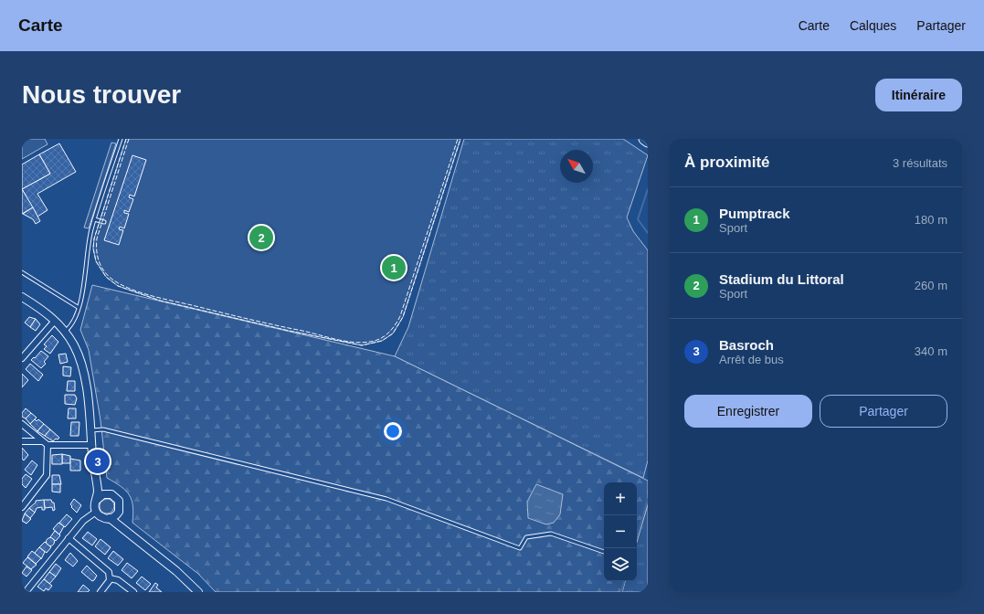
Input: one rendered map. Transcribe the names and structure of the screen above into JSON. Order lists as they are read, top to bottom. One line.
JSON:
{"north":"top left","page":{"header":"Carte","nav":["Carte","Calques","Partager"],"buttons":["Itinéraire",["Enregistrer","Partager"]],"title":"Nous trouver","heading":["À proximité","3 résultats"],"list":[{"mark":"1","name":"Pumptrack","note":"Sport","value":"180 m"},{"mark":"2","name":"Stadium du Littoral","note":"Sport","value":"260 m"},{"mark":"3","name":"Basroch","note":"Arrêt de bus","value":"340 m"}],"pins":["2","1","3"],"map_buttons":["+","−"]}}
